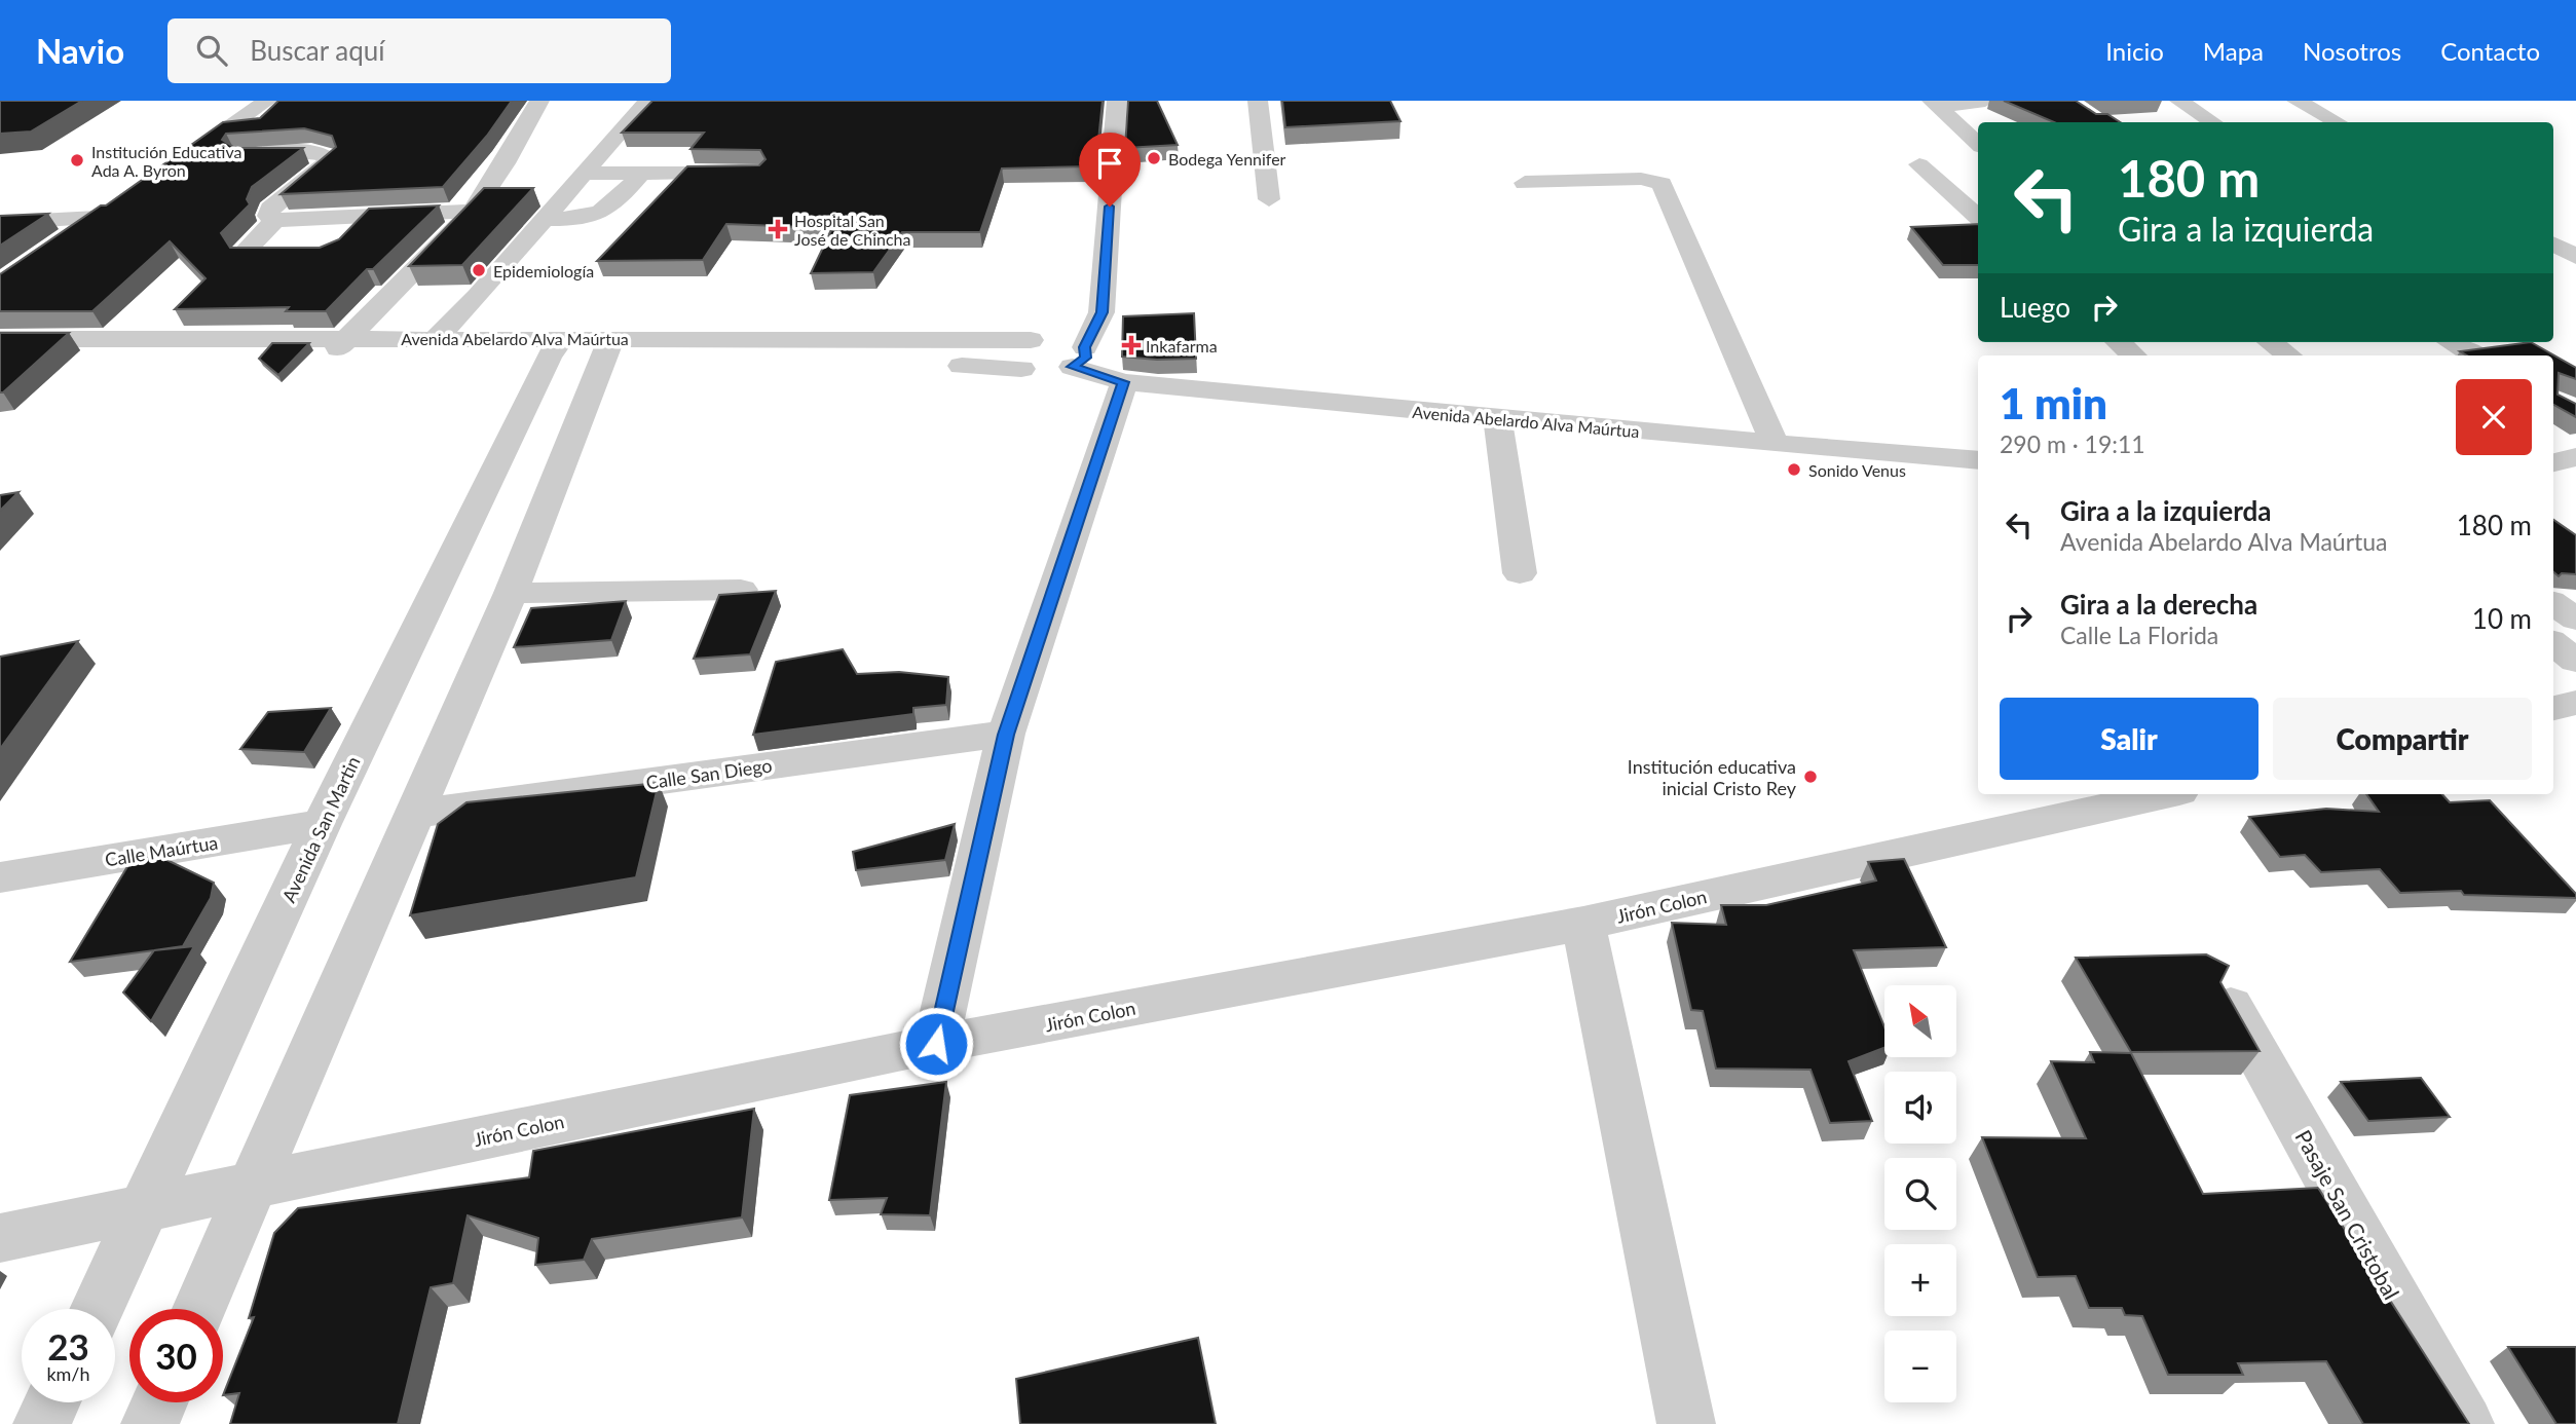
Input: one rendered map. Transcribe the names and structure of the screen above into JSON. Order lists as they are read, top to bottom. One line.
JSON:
{"streets":{"street":["Avenida Abelardo Alva Maúrtua","Calle San Diego","Avenida San Martin","Calle Maúrtua","Jirón Colon","Pasaje San Cristobal"]},"crossings":[["Avenida Abelardo Alva Maúrtua","Avenida San Martin"],["Avenida San Martin","Calle Maúrtua"],["Avenida San Martin","Jirón Colon"]],"places":{"other":["Bodega Yennifer","Institución Educativa Ada A. Byron","Epidemiología","Sonido Venus","Institución educativa inicial Cristo Rey"],"health":["Hospital San José de Chincha","Inkafarma"]},"north":"top left","page":{"header":"Navio","search":"Buscar aquí","nav":["Inicio","Mapa","Nosotros","Contacto"],"turn":["180 m","Gira a la izquierda"],"then":"Luego","heading":["1 min","290 m · 19:11"],"list":[{"name":"Gira a la izquierda","note":"Avenida Abelardo Alva Maúrtua","value":"180 m"},{"name":"Gira a la derecha","note":"Calle La Florida","value":"10 m"}],"buttons":["Salir","Compartir"],"map_buttons":["+","−"],"speed":"23 km/h","limit":"30"}}
